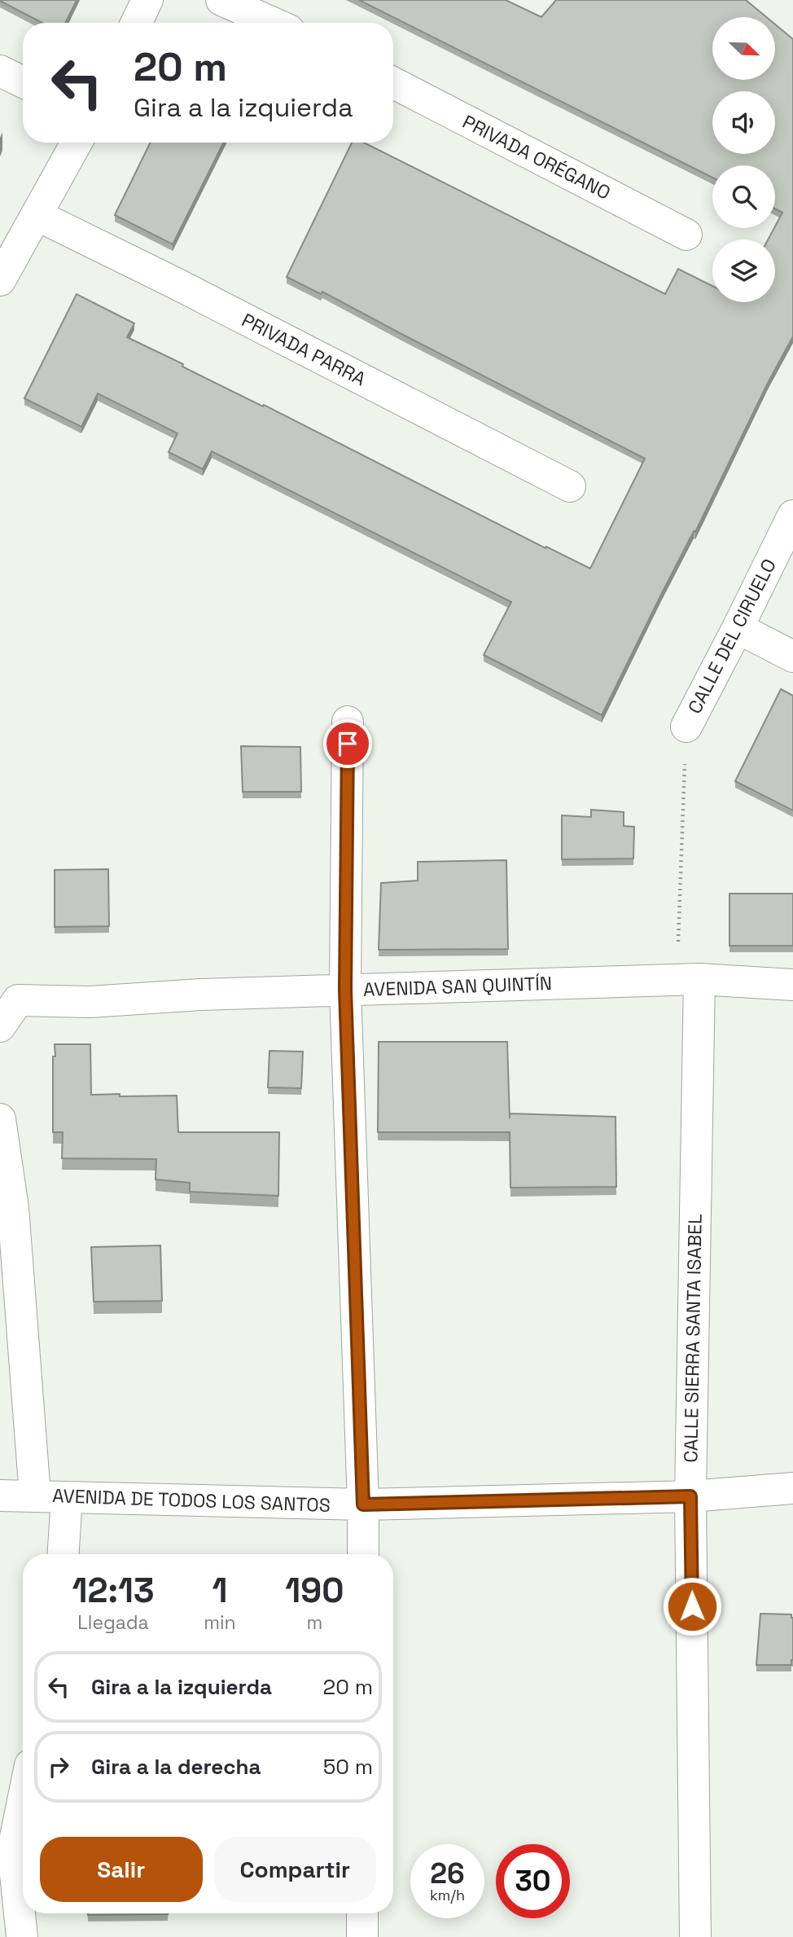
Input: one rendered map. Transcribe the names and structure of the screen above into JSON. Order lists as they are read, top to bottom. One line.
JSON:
{"streets":{"street":["PRIVADA ORÉGANO","PRIVADA PARRA","CALLE DEL CIRUELO","AVENIDA SAN QUINTÍN","CALLE SIERRA SANTA ISABEL","AVENIDA DE TODOS LOS SANTOS"]},"crossings":[["AVENIDA SAN QUINTÍN","CALLE SIERRA SANTA ISABEL"],["CALLE SIERRA SANTA ISABEL","AVENIDA DE TODOS LOS SANTOS"]],"north":"bottom right","page":{"turn":["20 m","Gira a la izquierda"],"eta":["12:13","Llegada","1","min","190","m"],"list":[{"name":"Gira a la izquierda","value":"20 m"},{"name":"Gira a la derecha","value":"50 m"}],"buttons":["Salir","Compartir"],"speed":"26 km/h","limit":"30"}}
